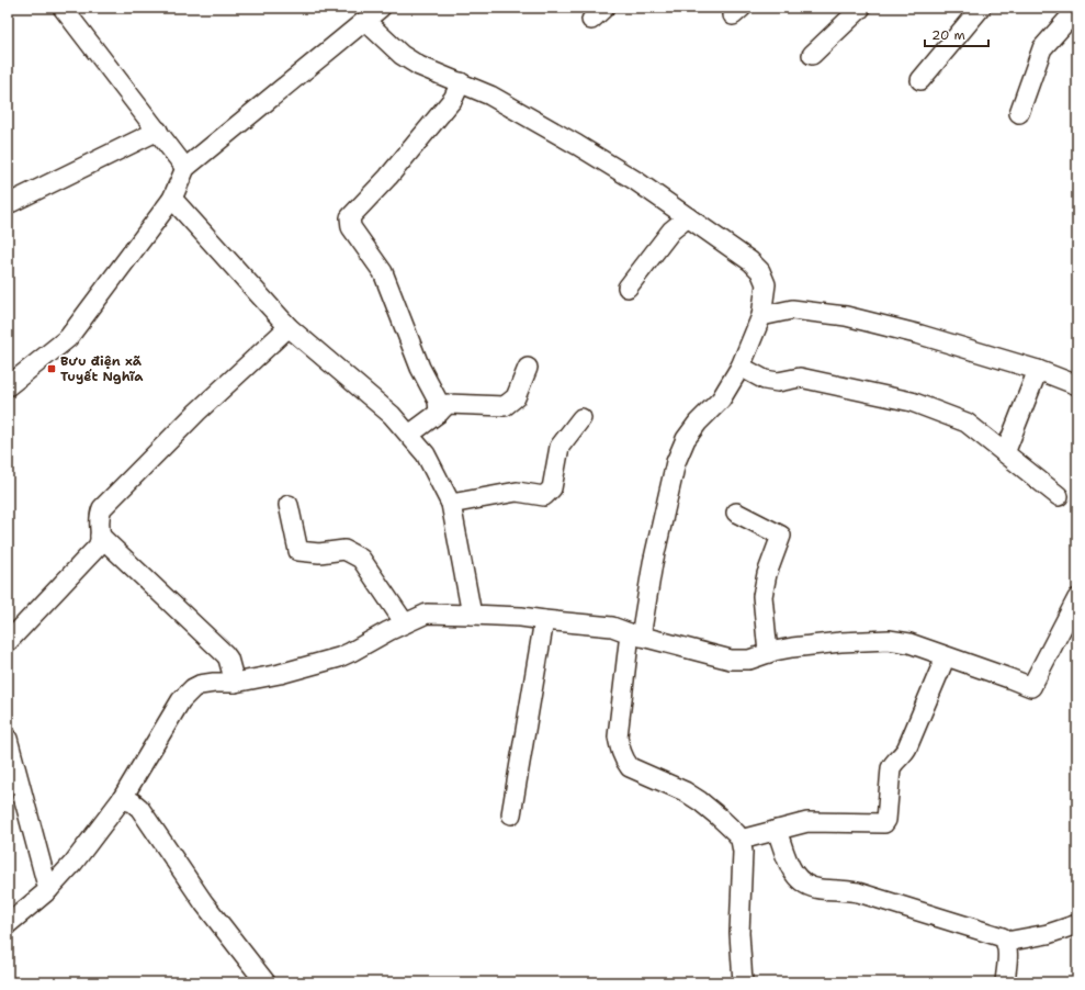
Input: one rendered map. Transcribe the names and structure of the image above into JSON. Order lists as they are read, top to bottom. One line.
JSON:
{"places":{"transit":["Bưu điện xã Tuyết Nghĩa"]},"scale_bar":"20 m"}
